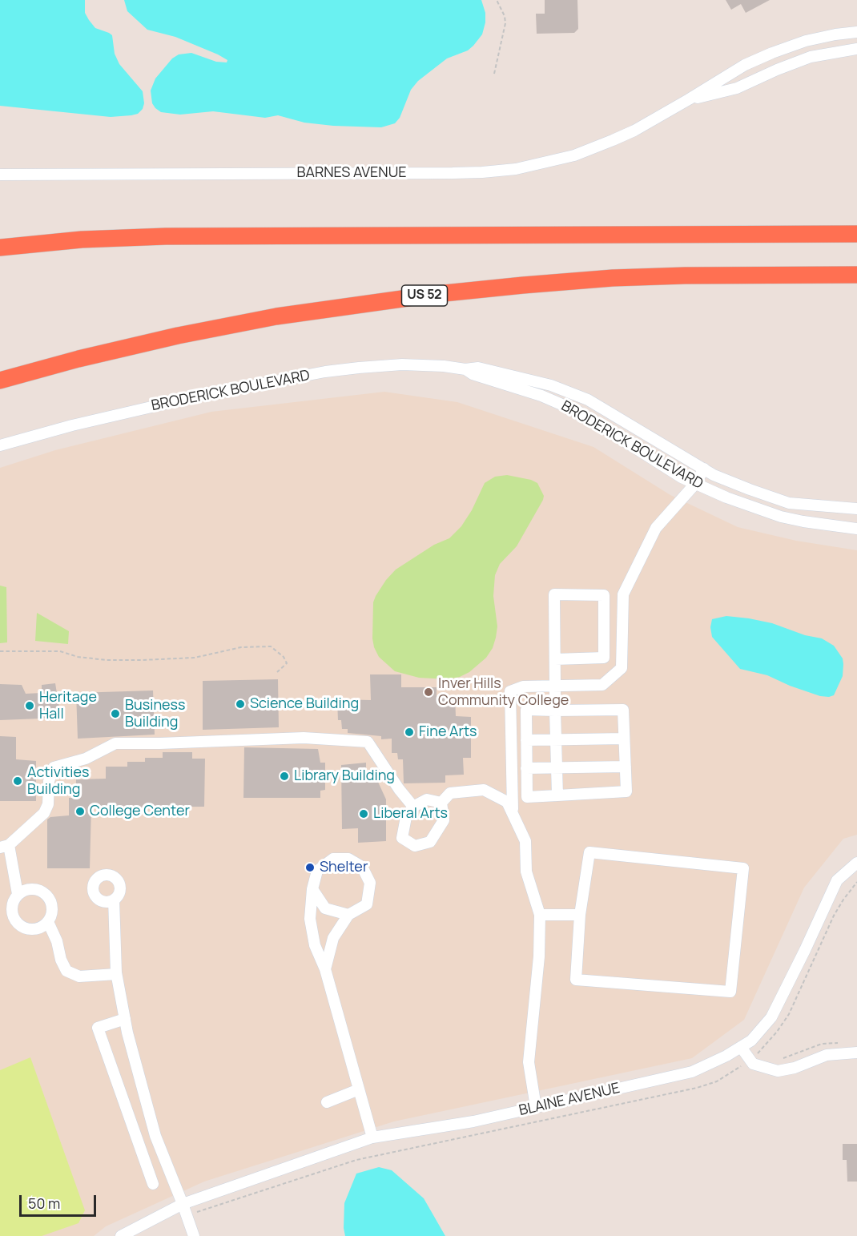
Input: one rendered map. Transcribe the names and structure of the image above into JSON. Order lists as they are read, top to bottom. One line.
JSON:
{"streets":{"highway":["US 52"],"street":["BARNES AVENUE","BRODERICK BOULEVARD","BLAINE AVENUE"]},"places":["Inver Hills Community College","Science Building","Heritage Hall","Business Building","Fine Arts","Library Building","Activities Building","College Center","Liberal Arts","Shelter"],"scale_bar":"50 m"}
